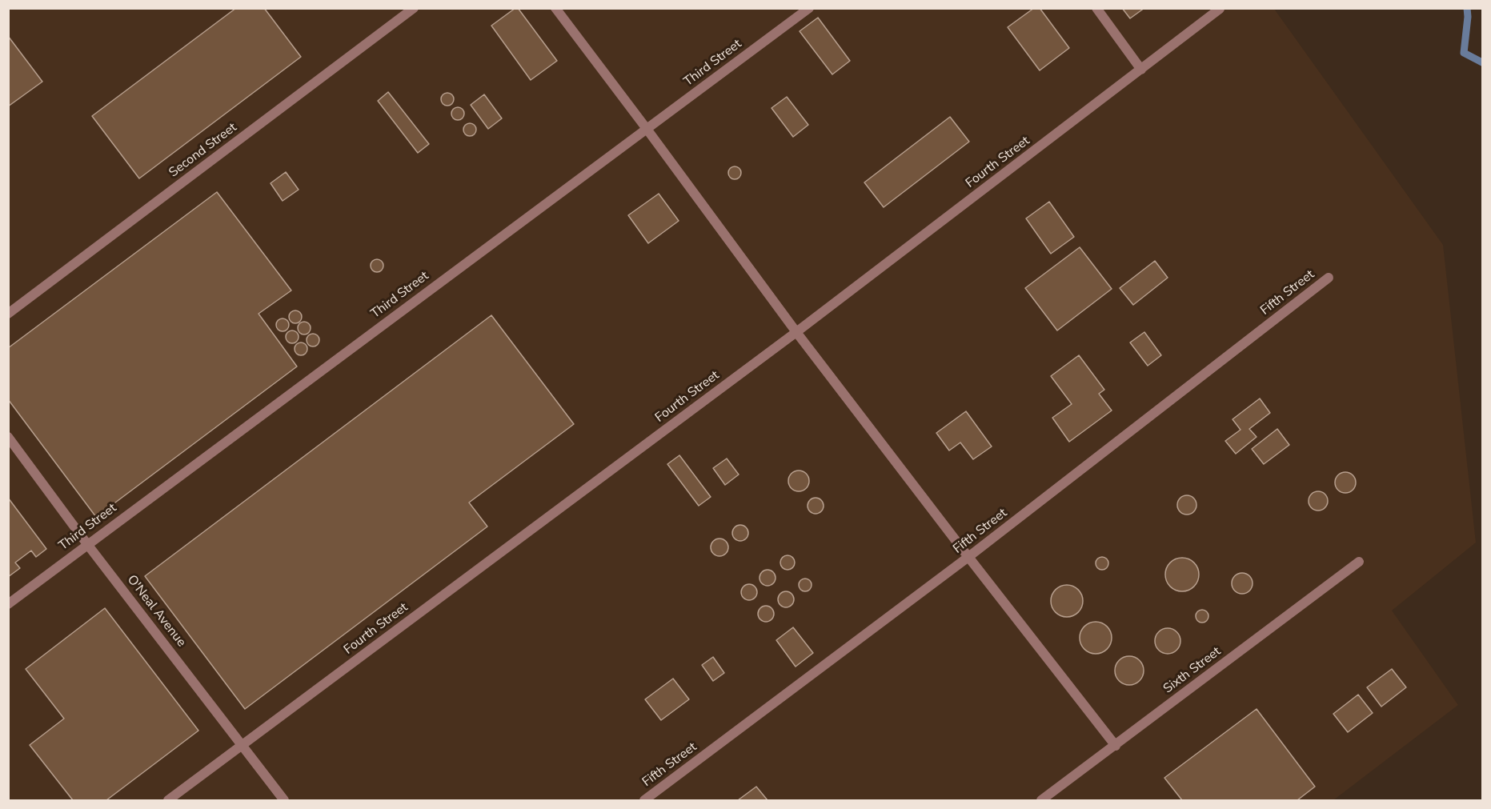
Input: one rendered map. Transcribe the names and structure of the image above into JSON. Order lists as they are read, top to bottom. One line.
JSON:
{"streets":{"lane":["Third Street","Second Street","Fourth Street","Fifth Street","O'Neal Avenue","Sixth Street"]},"crossings":[["Third Street","O'Neal Avenue"],["Fourth Street","O'Neal Avenue"]]}
